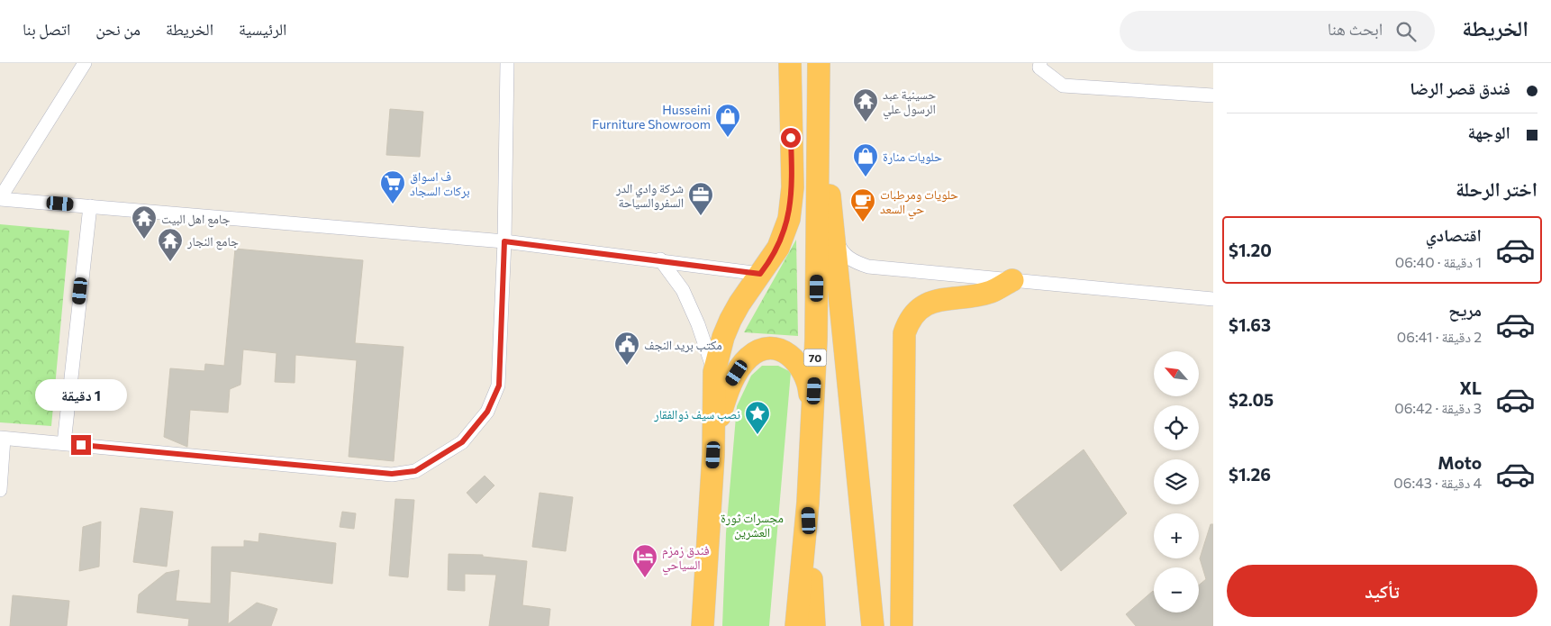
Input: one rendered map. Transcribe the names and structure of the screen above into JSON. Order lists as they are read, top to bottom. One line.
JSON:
{"streets":{"highway":["70"]},"parks":["مجسرات ثورة العشرين"],"places":{"temple":["حسينية عبد الرسول علي","جامع اهل البيت","جامع النجار"],"shop":["Husseini Furniture Showroom","حلويات منارة"],"supermarket":["ف اسواق بركات السجاد"],"office":["شركة وادي الدر السفروالسياحة"],"cafe":["حلويات ومرطبات حي السعد"],"public building":["مكتب بريد النجف"],"place":["نصب سيف ذوالفقار"],"hotel":["فندق زمزم السياحي"]},"north":"top left","page":{"header":"الخريطة","search":"ابحث هنا","nav":["الرئيسية","الخريطة","من نحن","اتصل بنا"],"banner":["فندق قصر الرضا","الوجهة"],"heading":"اختر الرحلة","list":[{"name":"اقتصادي","note":"1 دقيقة · 06:40","value":"$1.20"},{"name":"مريح","note":"2 دقيقة · 06:41","value":"$1.63"},{"name":"XL","note":"3 دقيقة · 06:42","value":"$2.05"},{"name":"Moto","note":"4 دقيقة · 06:43","value":"$1.26"}],"map_buttons":["+","−"],"bubble":"1 دقيقة","buttons":"تأكيد"}}
